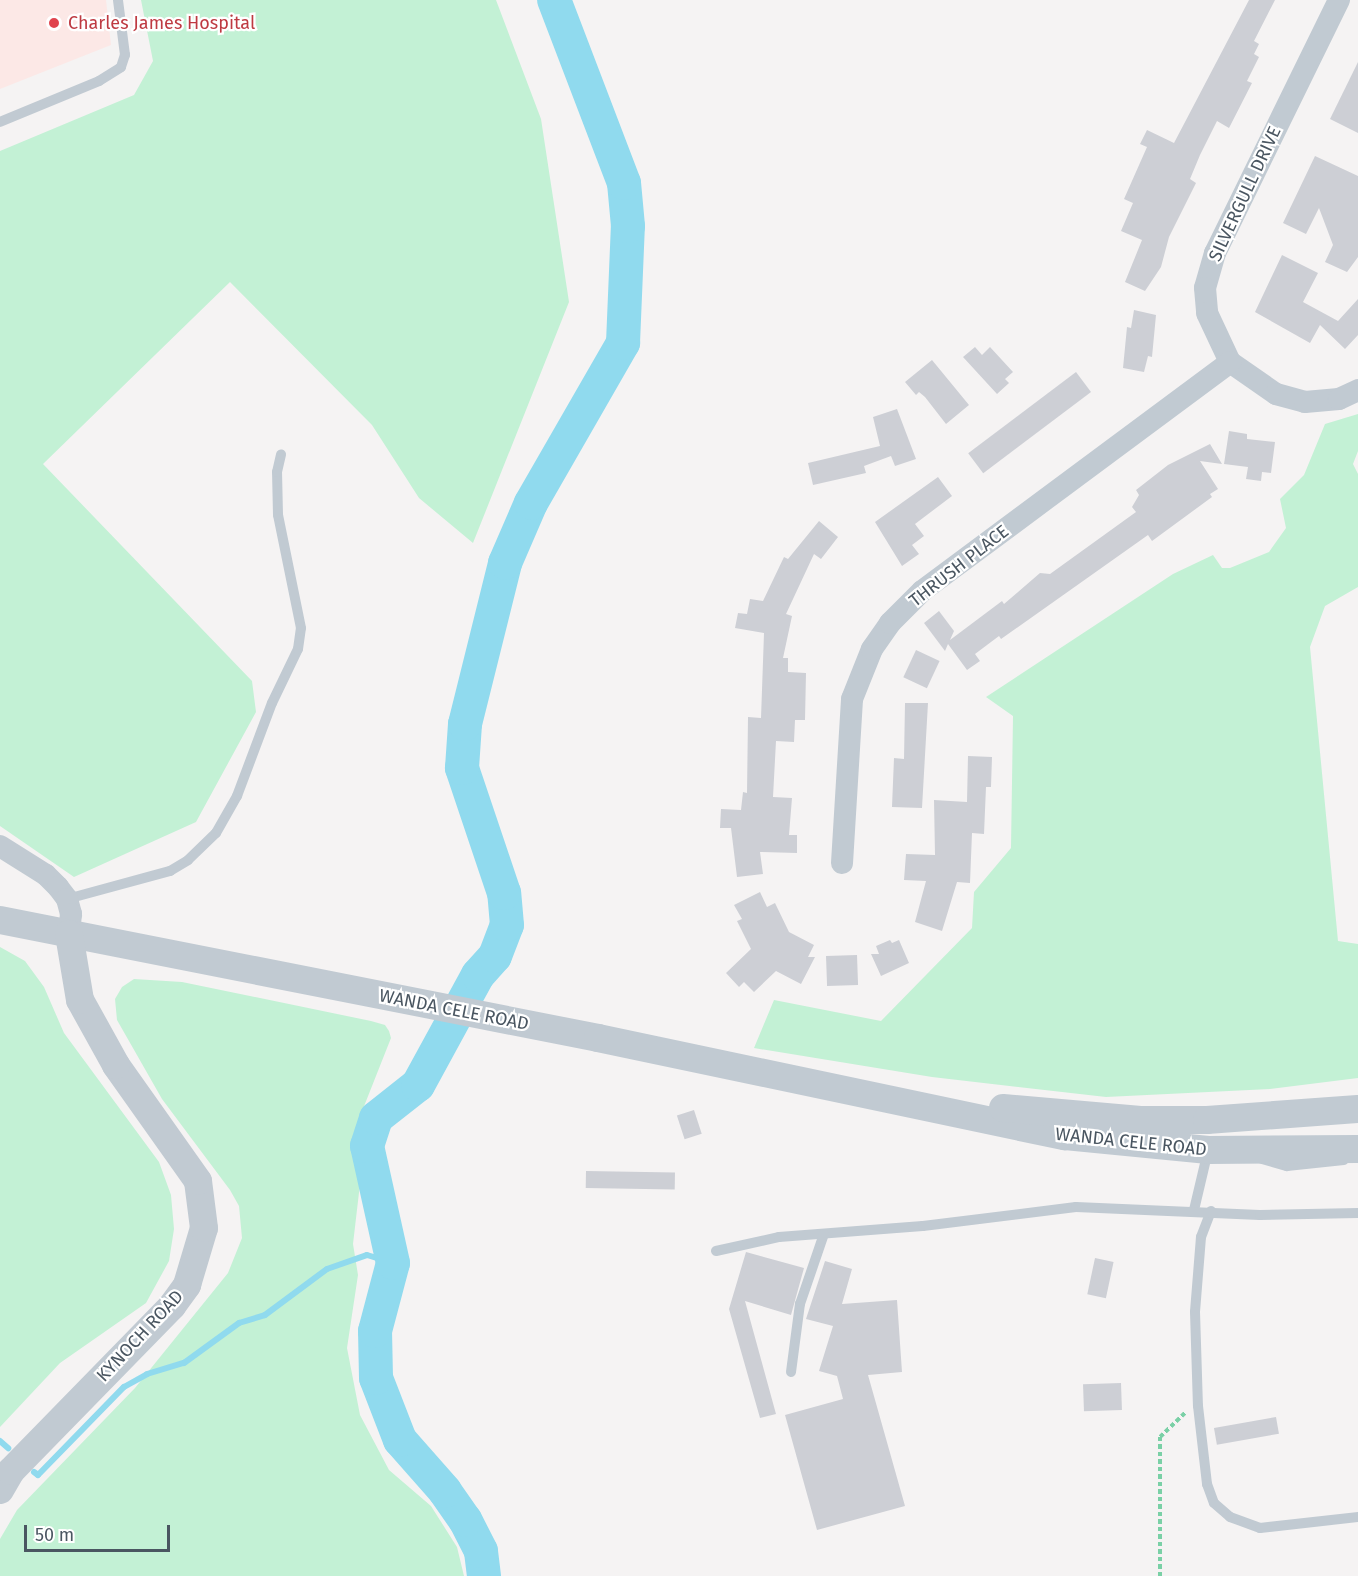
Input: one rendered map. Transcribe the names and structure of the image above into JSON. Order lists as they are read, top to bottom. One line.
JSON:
{"streets":{"street":["SILVERGULL DRIVE","THRUSH PLACE","WANDA CELE ROAD","KYNOCH ROAD"]},"crossings":[["SILVERGULL DRIVE","THRUSH PLACE"],["WANDA CELE ROAD","KYNOCH ROAD"]],"places":["Charles James Hospital"],"scale_bar":"50 m"}
